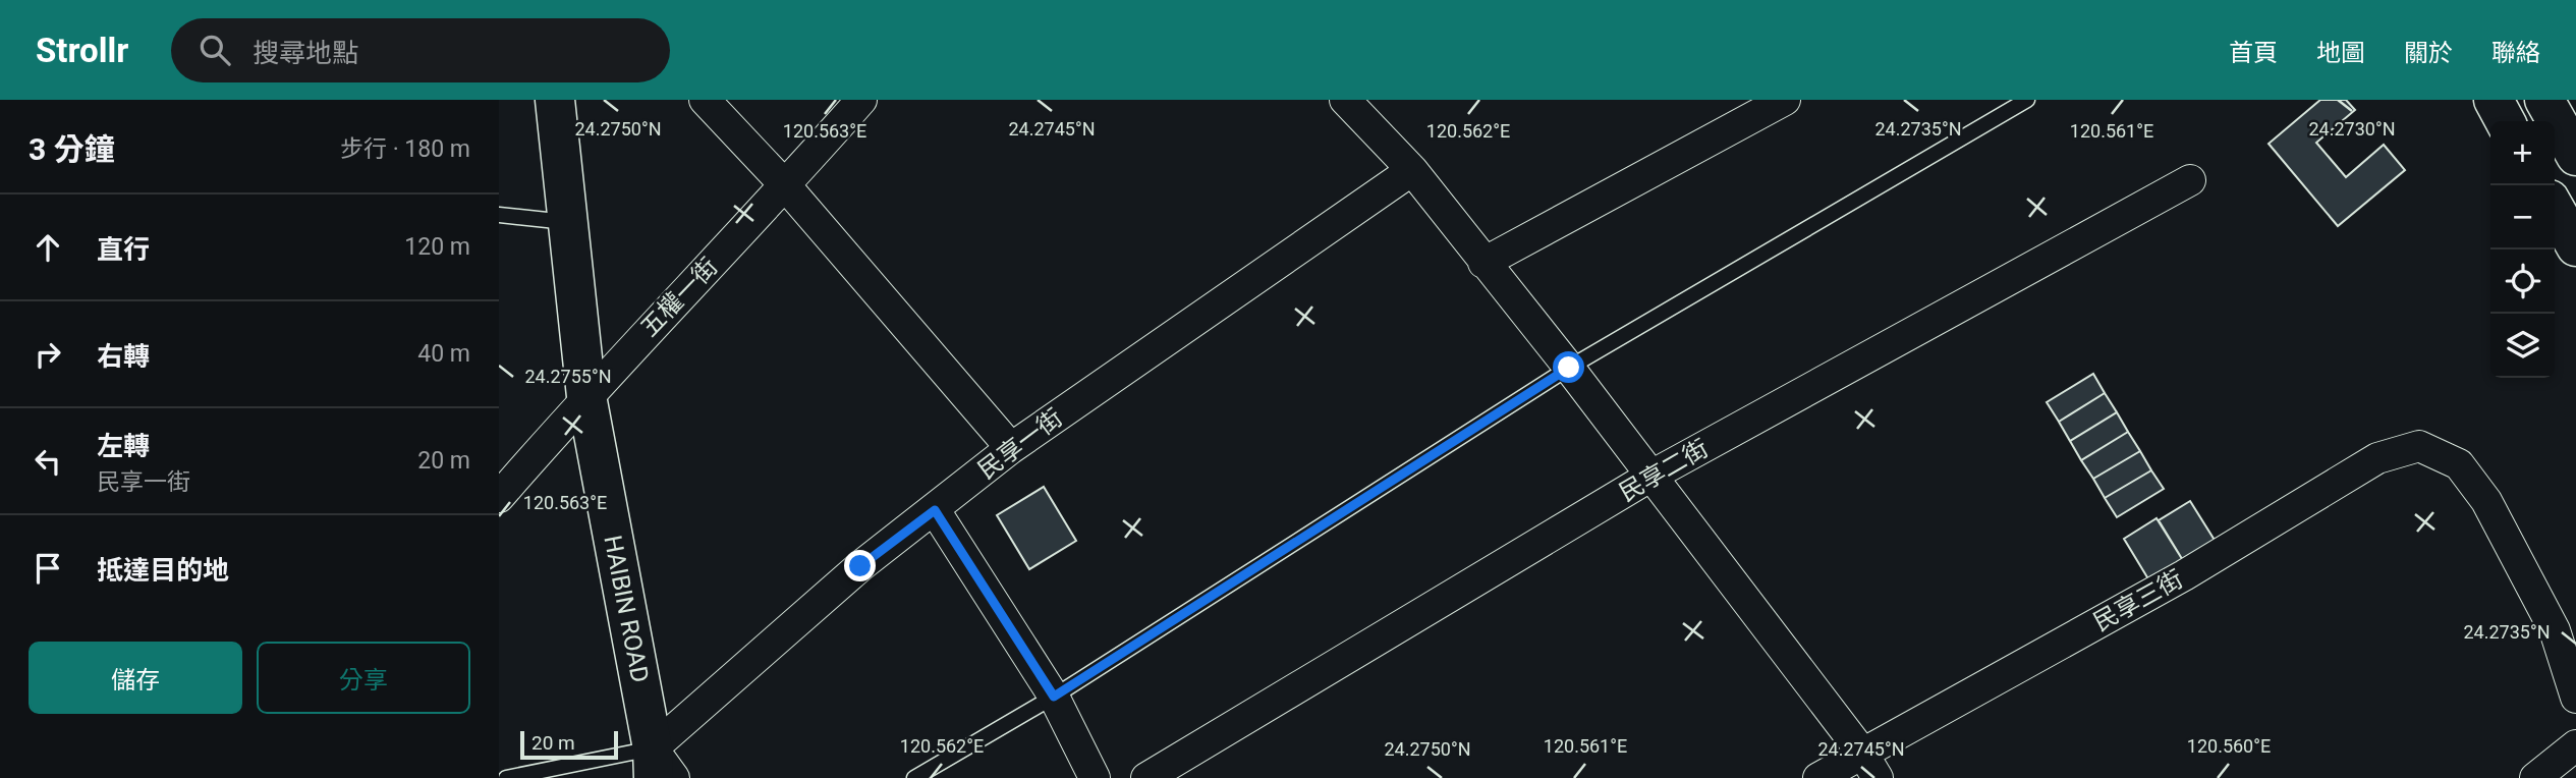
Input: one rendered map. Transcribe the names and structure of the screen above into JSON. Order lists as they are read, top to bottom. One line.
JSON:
{"streets":{"street":["五權一街","民享一街","民享二街","民享三街","HAIBIN ROAD"]},"crossings":[["五權一街","HAIBIN ROAD"],["民享一街","HAIBIN ROAD"]],"scale_bar":"20 m","page":{"header":"Strollr","search":"搜尋地點","nav":["首頁","地圖","關於","聯絡"],"heading":["3 分鐘","步行 · 180 m"],"map_buttons":["+","−"],"list":[["直行","120 m"],["右轉","40 m"],["左轉","民享一街","20 m"],"抵達目的地"],"buttons":["儲存","分享"],"scale":"20 m"},"coordinates":["24.2750°N","24.2745°N","24.2735°N","24.2730°N","120.563°E","120.562°E","120.561°E","24.2755°N","120.560°E"]}
